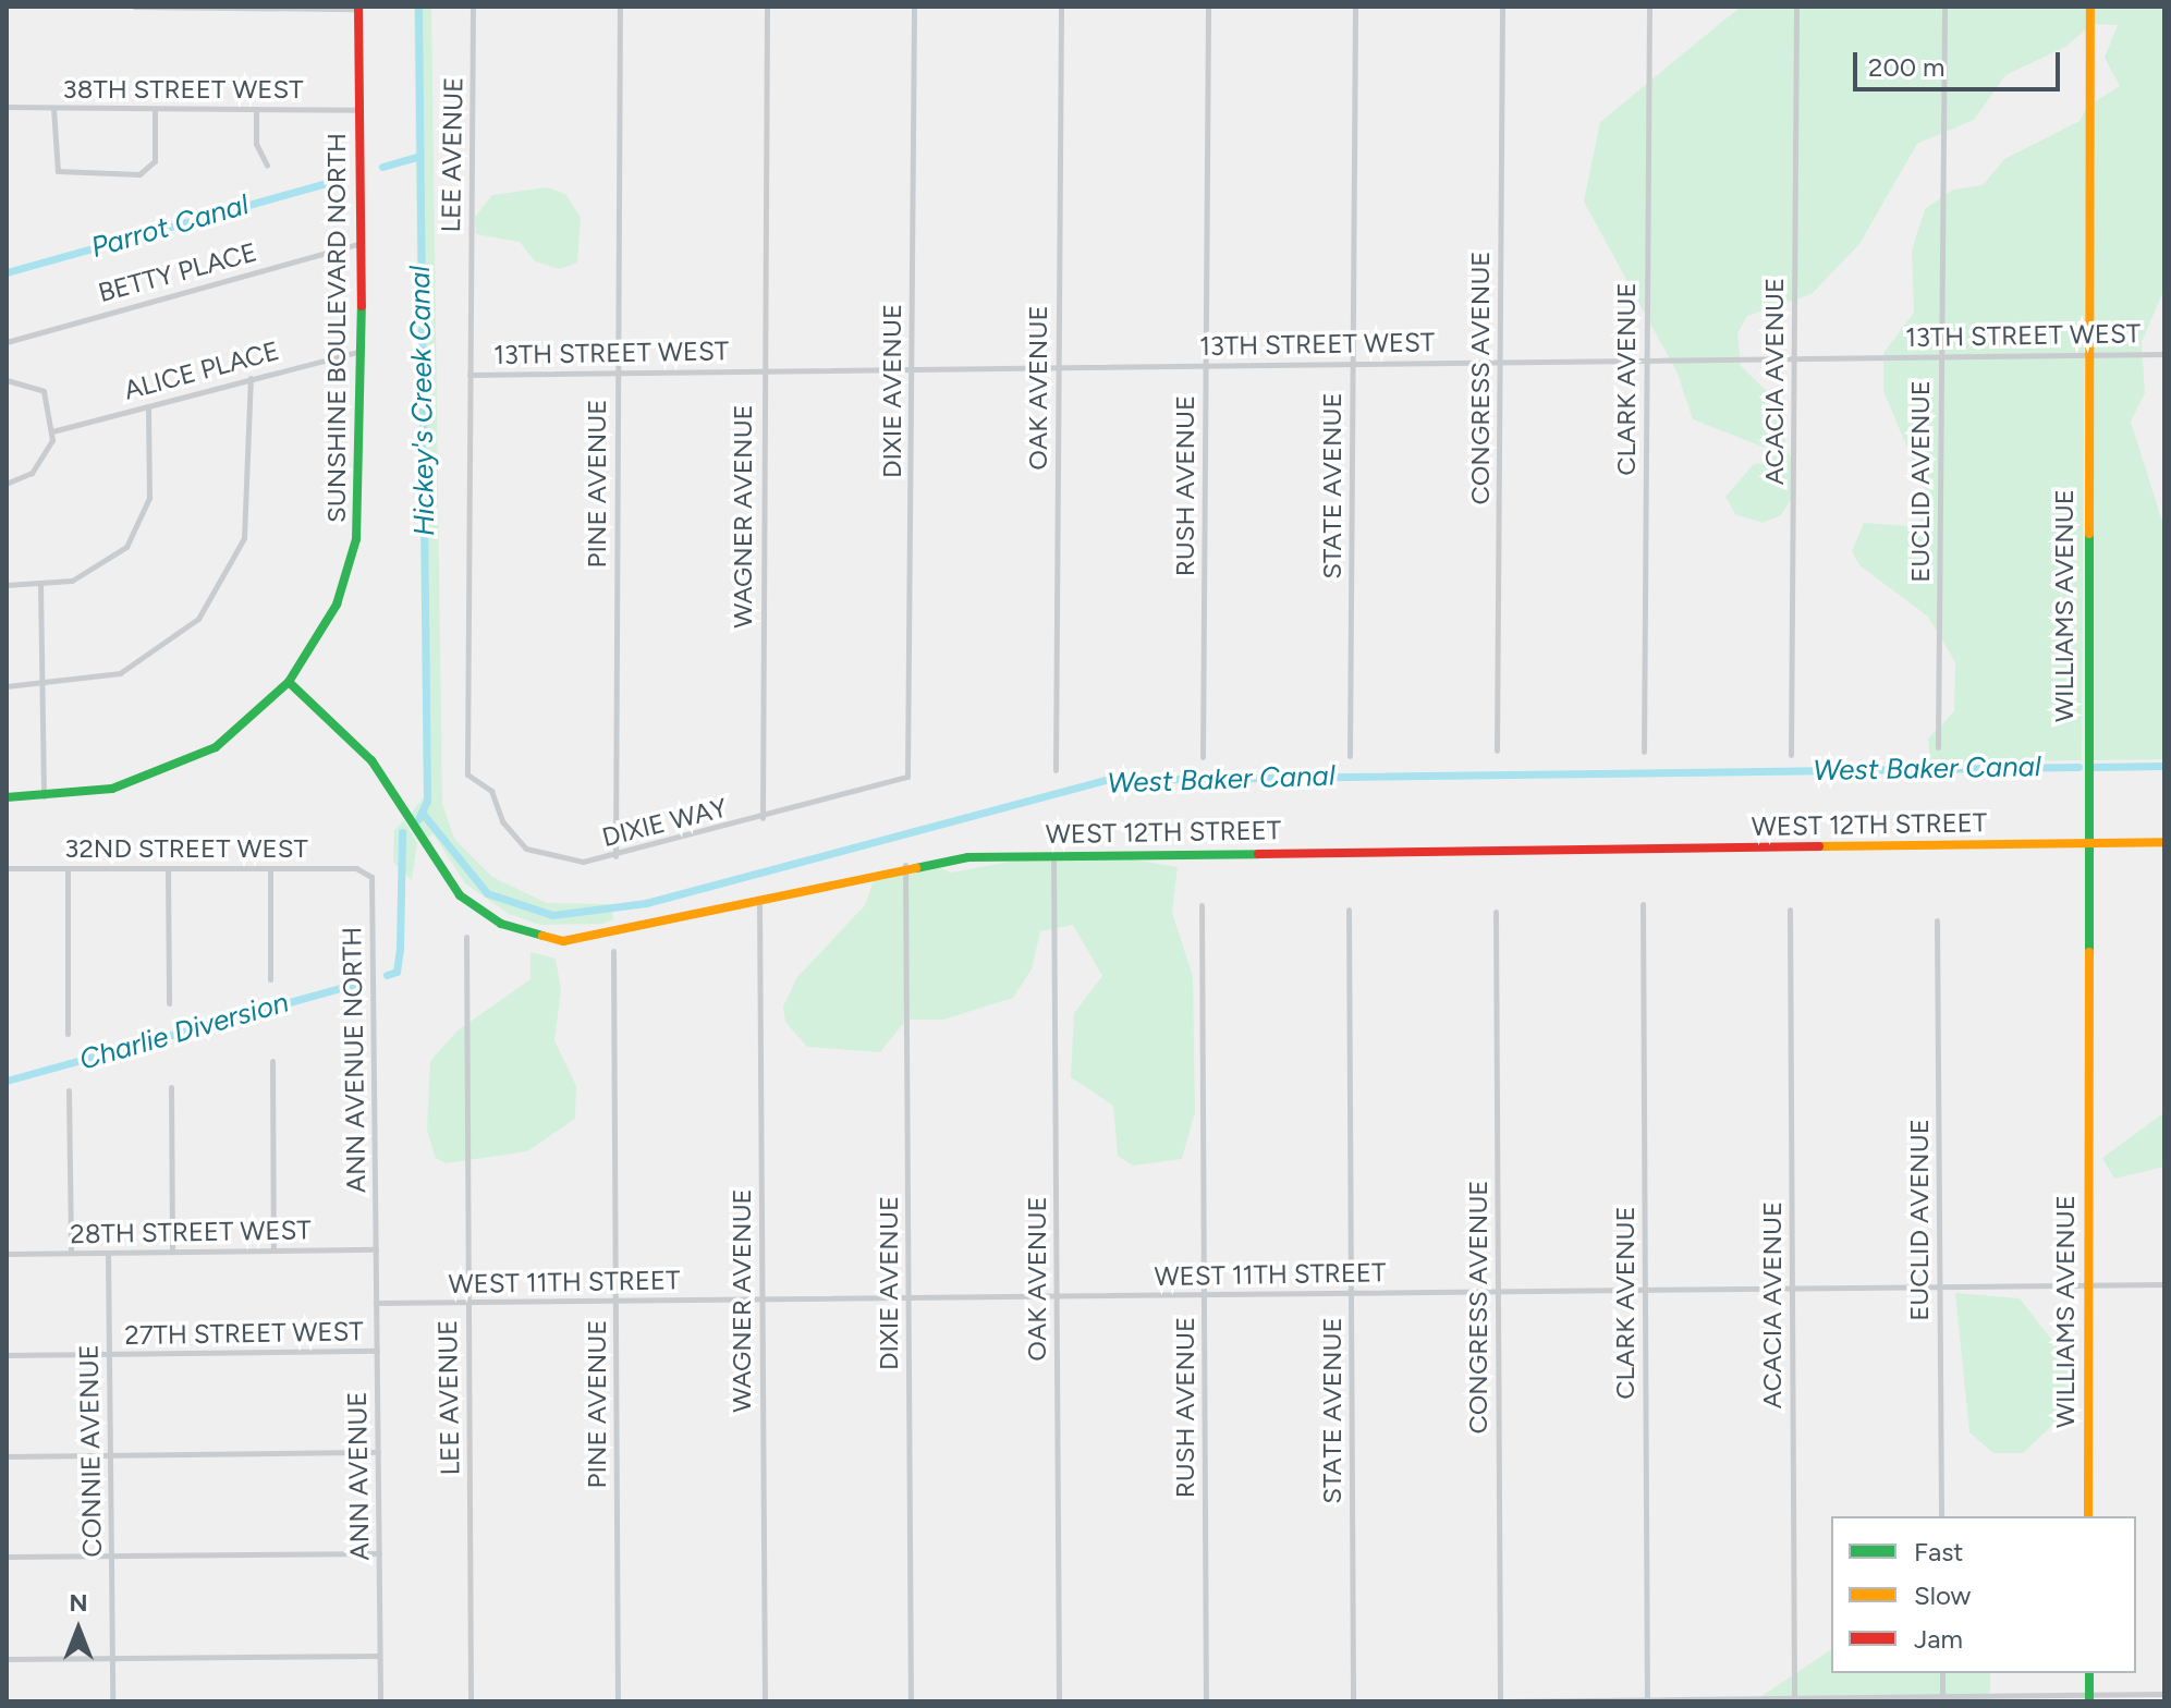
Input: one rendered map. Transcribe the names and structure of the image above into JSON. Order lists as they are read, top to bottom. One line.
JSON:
{"streets":{"street":["38TH STREET WEST","LEE AVENUE","BETTY PLACE","SUNSHINE BOULEVARD NORTH","13TH STREET WEST","ALICE PLACE","CONGRESS AVENUE","CLARK AVENUE","ACACIA AVENUE","OAK AVENUE","DIXIE AVENUE","EUCLID AVENUE","PINE AVENUE","RUSH AVENUE","STATE AVENUE","WAGNER AVENUE","WILLIAMS AVENUE","DIXIE WAY","WEST 12TH STREET","32ND STREET WEST","ANN AVENUE NORTH","28TH STREET WEST","WEST 11TH STREET","27TH STREET WEST","CONNIE AVENUE","ANN AVENUE"]},"crossings":[["38TH STREET WEST","SUNSHINE BOULEVARD NORTH"],["LEE AVENUE","13TH STREET WEST"],["LEE AVENUE","DIXIE WAY"],["LEE AVENUE","WEST 11TH STREET"],["BETTY PLACE","SUNSHINE BOULEVARD NORTH"],["SUNSHINE BOULEVARD NORTH","ALICE PLACE"],["SUNSHINE BOULEVARD NORTH","WEST 12TH STREET"],["13TH STREET WEST","CONGRESS AVENUE"],["13TH STREET WEST","CLARK AVENUE"],["13TH STREET WEST","ACACIA AVENUE"],["13TH STREET WEST","OAK AVENUE"],["13TH STREET WEST","DIXIE AVENUE"],["13TH STREET WEST","EUCLID AVENUE"],["13TH STREET WEST","PINE AVENUE"],["13TH STREET WEST","RUSH AVENUE"],["13TH STREET WEST","STATE AVENUE"],["13TH STREET WEST","WAGNER AVENUE"],["13TH STREET WEST","WILLIAMS AVENUE"],["CONGRESS AVENUE","WEST 11TH STREET"],["CLARK AVENUE","WEST 11TH STREET"],["ACACIA AVENUE","WEST 11TH STREET"],["OAK AVENUE","WEST 12TH STREET"],["OAK AVENUE","WEST 11TH STREET"],["DIXIE AVENUE","DIXIE WAY"],["DIXIE AVENUE","WEST 12TH STREET"],["DIXIE AVENUE","WEST 11TH STREET"],["EUCLID AVENUE","WEST 11TH STREET"],["PINE AVENUE","DIXIE WAY"],["PINE AVENUE","WEST 11TH STREET"],["RUSH AVENUE","WEST 11TH STREET"],["STATE AVENUE","WEST 11TH STREET"],["WAGNER AVENUE","DIXIE WAY"],["WAGNER AVENUE","WEST 12TH STREET"],["WAGNER AVENUE","WEST 11TH STREET"],["WILLIAMS AVENUE","WEST 12TH STREET"],["WILLIAMS AVENUE","WEST 11TH STREET"],["32ND STREET WEST","ANN AVENUE NORTH"],["ANN AVENUE NORTH","28TH STREET WEST"],["ANN AVENUE NORTH","ANN AVENUE"],["28TH STREET WEST","CONNIE AVENUE"],["28TH STREET WEST","ANN AVENUE"],["WEST 11TH STREET","ANN AVENUE"],["27TH STREET WEST","CONNIE AVENUE"],["27TH STREET WEST","ANN AVENUE"]],"water":["Parrot Canal","Hickey's Creek Canal","West Baker Canal","Charlie Diversion"],"legend":["Fast","Slow","Jam"],"scale_bar":"200 m","north":"top"}
